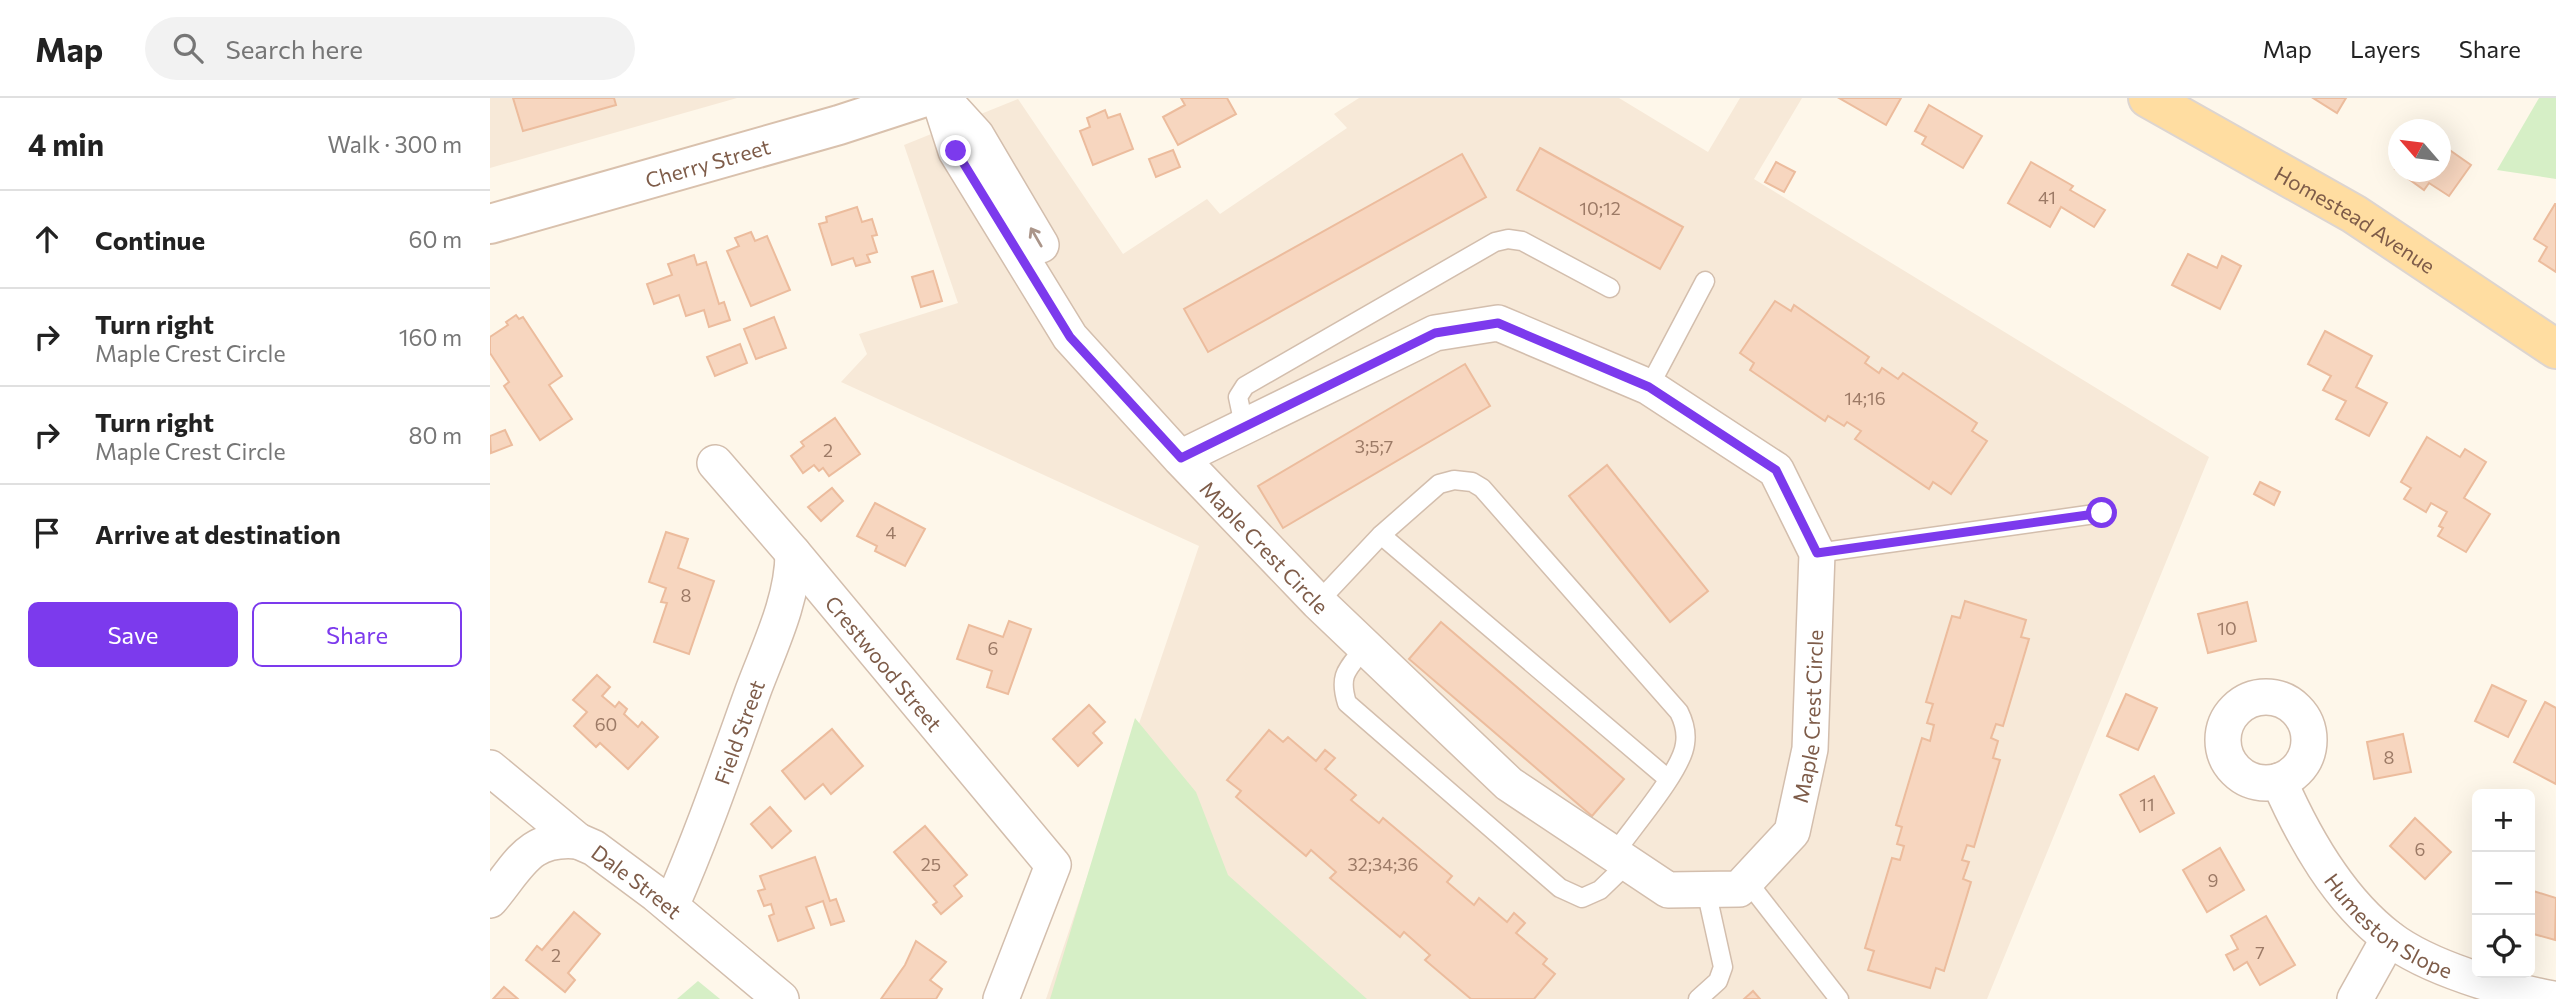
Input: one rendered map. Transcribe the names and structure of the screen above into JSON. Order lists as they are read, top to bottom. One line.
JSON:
{"streets":{"main road":["Homestead Avenue"],"street":["Cherry Street","Maple Crest Circle","Crestwood Street","Field Street","Dale Street","Humeston Slope"]},"crossings":[["Crestwood Street","Field Street"],["Field Street","Dale Street"]],"house_numbers":["41","10;12","14;16","3;5;7","2","4","8","10","6","60","8","11","6","25","32;34;36","9","7","2"],"north":"top left","page":{"header":"Map","search":"Search here","nav":["Map","Layers","Share"],"heading":["4 min","Walk · 300 m"],"list":[["Continue","60 m"],["Turn right","Maple Crest Circle","160 m"],["Turn right","Maple Crest Circle","80 m"],"Arrive at destination"],"buttons":["Save","Share"],"map_buttons":["+","−"]}}
